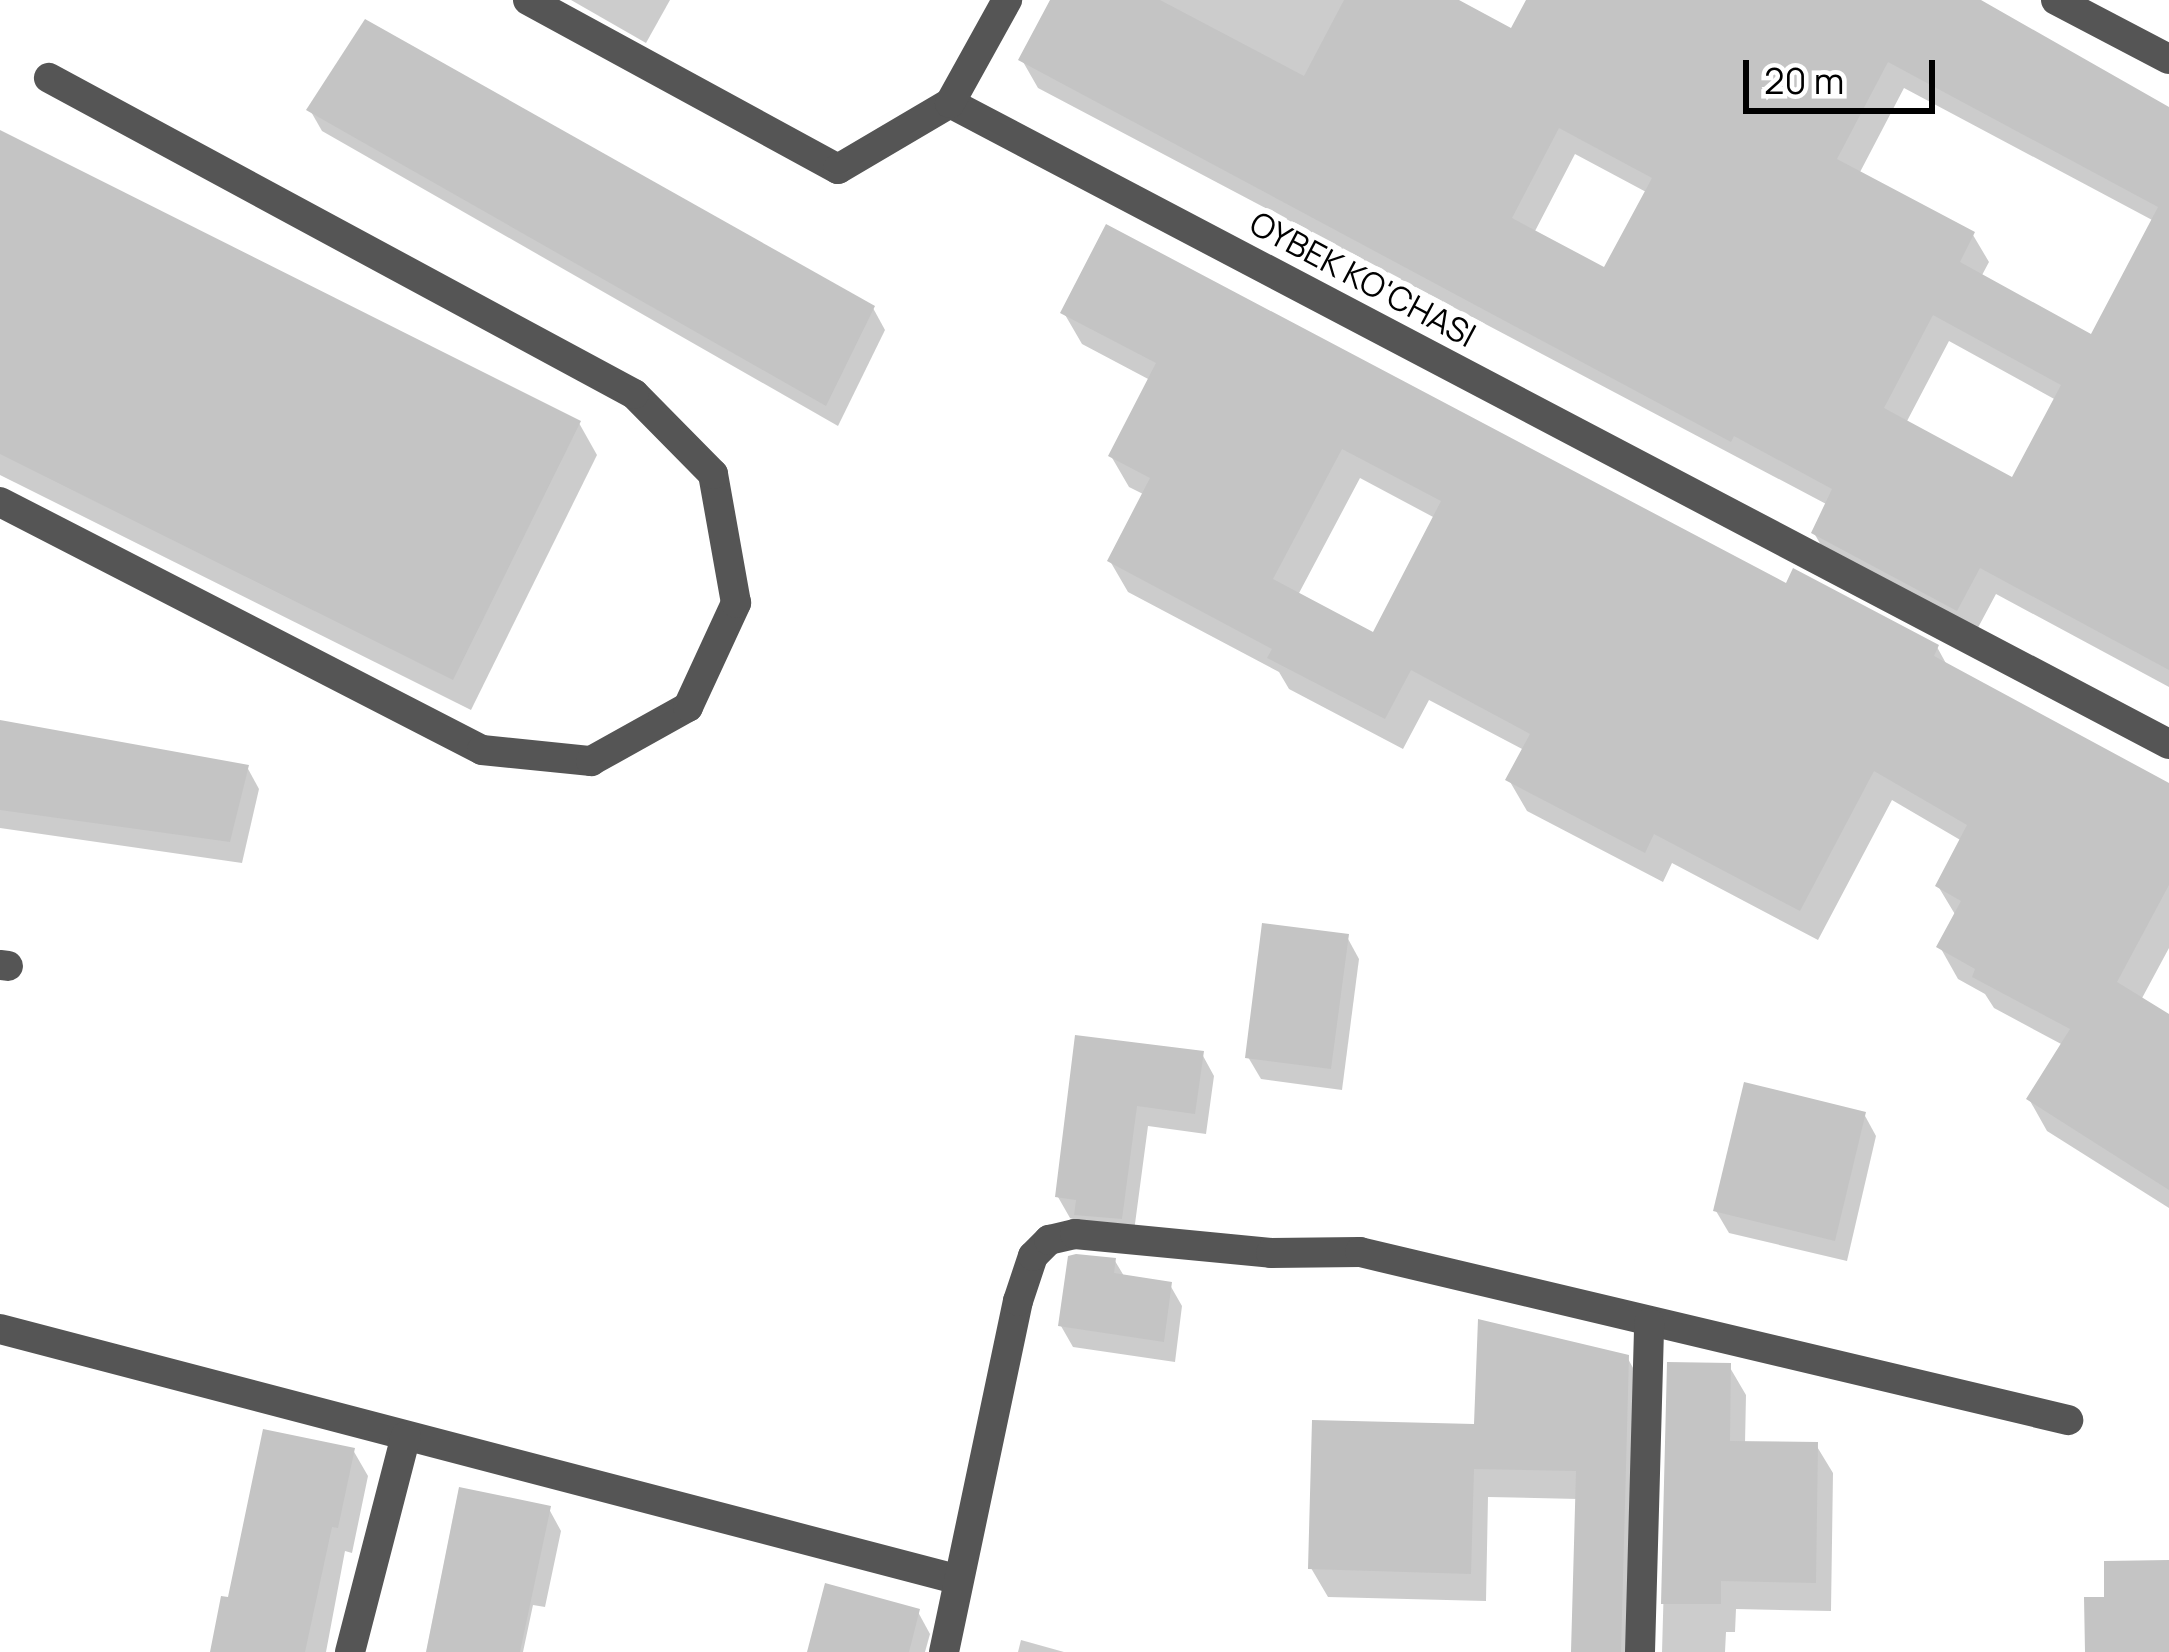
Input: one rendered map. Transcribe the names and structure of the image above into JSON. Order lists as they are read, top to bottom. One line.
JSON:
{"streets":{"street":["OYBEK KO'CHASI"]},"scale_bar":"20 m"}
